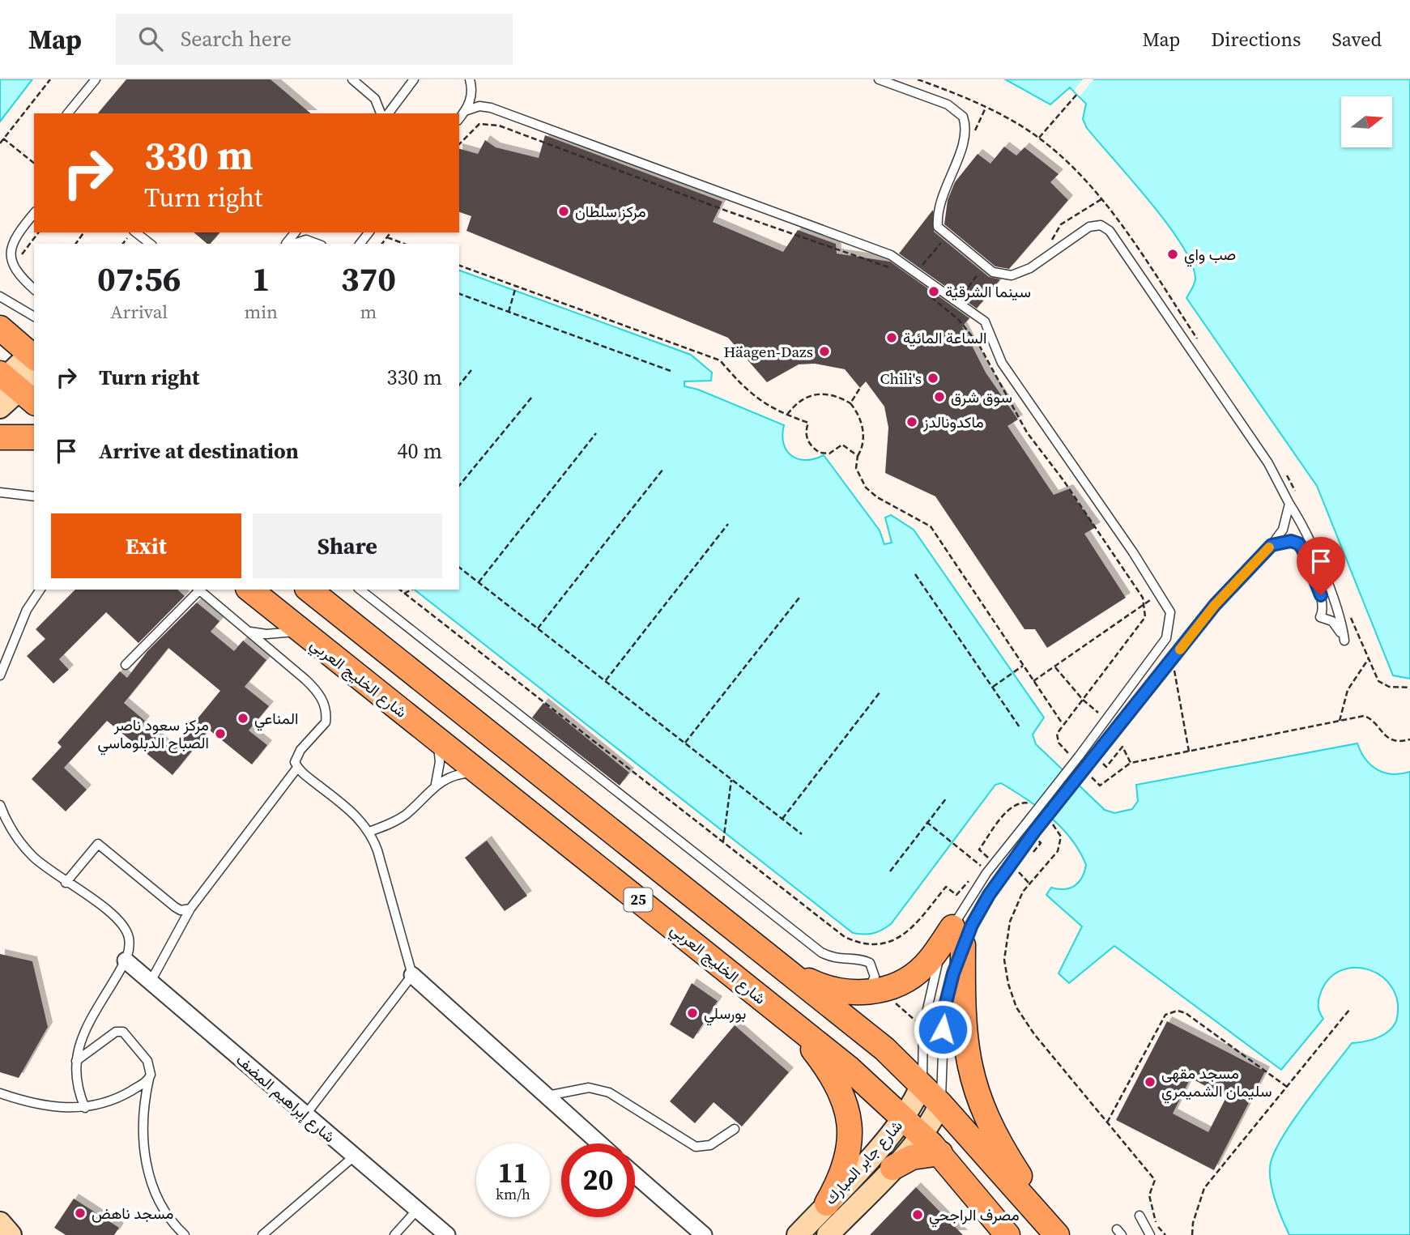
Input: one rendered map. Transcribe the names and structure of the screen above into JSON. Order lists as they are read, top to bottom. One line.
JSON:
{"streets":{"main road":["شارع الخليج العربي","25","شارع جابر المبارك"],"street":["شارع إبراهيم المضف"]},"crossings":[["شارع الخليج العربي","شارع جابر المبارك"],["25","شارع جابر المبارك"]],"places":["مركز سلطان","صب واي","سينما الشرقية","الساعة المائية","Häagen-Dazs","Chili's","سوق شرق","ماكدونالدز","المناعي","مركز سعود ناصر الصباح الدبلوماسي","بورسلي","مسجد مقهى سليمان الشميمري","مسجد ناهض","مصرف الراجحي"],"north":"right","page":{"header":"Map","search":"Search here","nav":["Map","Directions","Saved"],"turn":["330 m","Turn right"],"eta":["07:56","Arrival","1","min","370","m"],"list":[{"name":"Turn right","value":"330 m"},{"name":"Arrive at destination","value":"40 m"}],"buttons":["Exit","Share"],"speed":"11 km/h","limit":"20"}}
